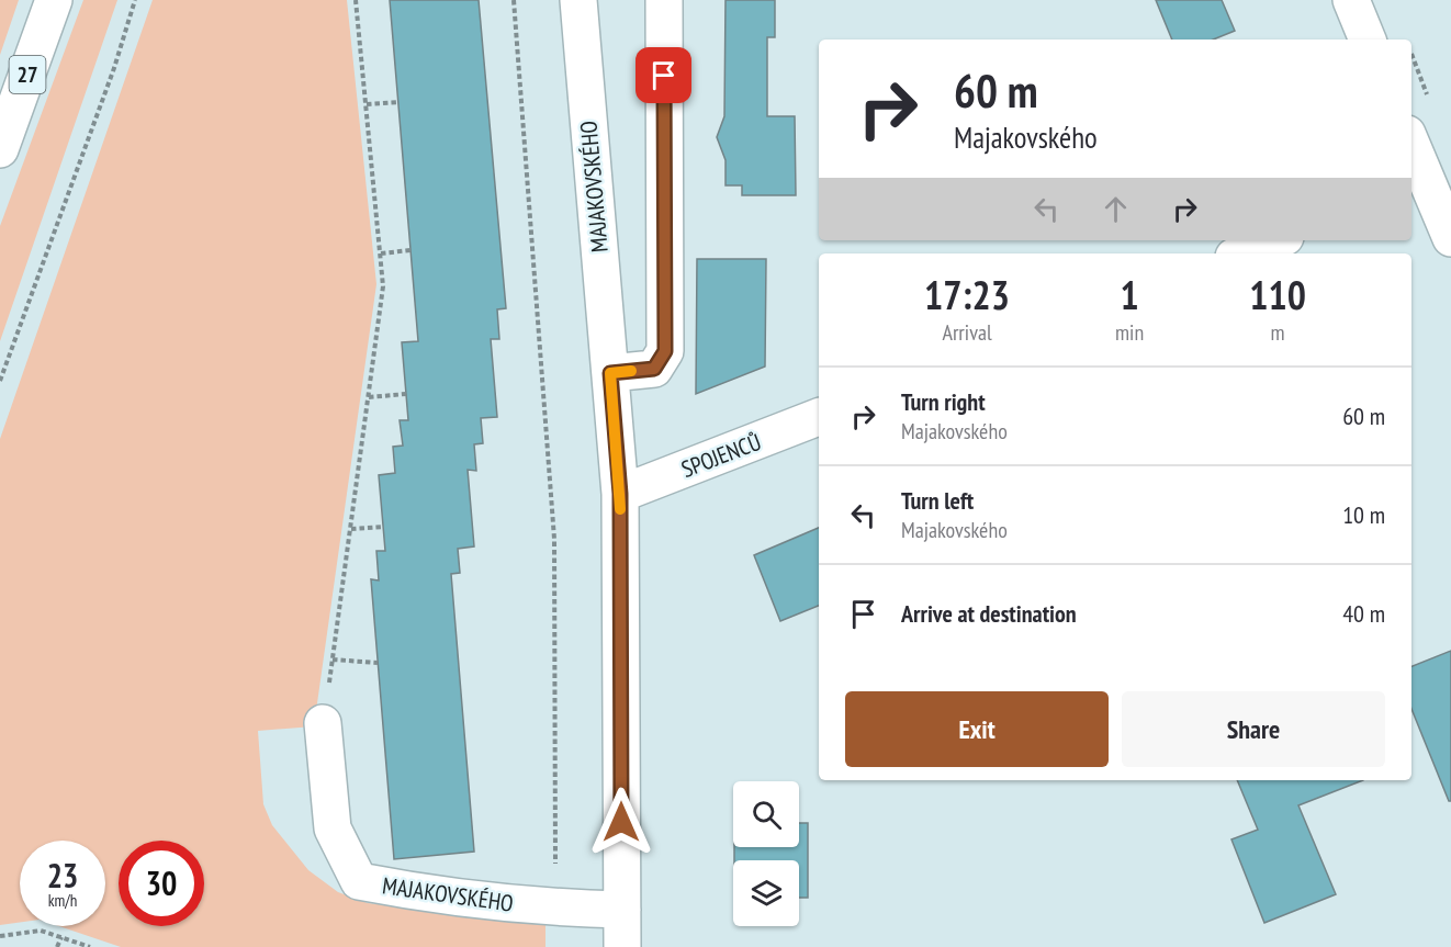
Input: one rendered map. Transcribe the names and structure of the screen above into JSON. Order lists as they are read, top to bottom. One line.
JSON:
{"streets":{"street":["27","MAJAKOVSKÉHO","SPOJENCŮ"]},"crossings":[["MAJAKOVSKÉHO","SPOJENCŮ"]],"page":{"turn":["60 m","Majakovského"],"eta":["17:23","Arrival","1","min","110","m"],"list":[{"name":"Turn right","note":"Majakovského","value":"60 m"},{"name":"Turn left","note":"Majakovského","value":"10 m"},{"name":"Arrive at destination","value":"40 m"}],"buttons":["Exit","Share"],"speed":"23 km/h","limit":"30"}}
